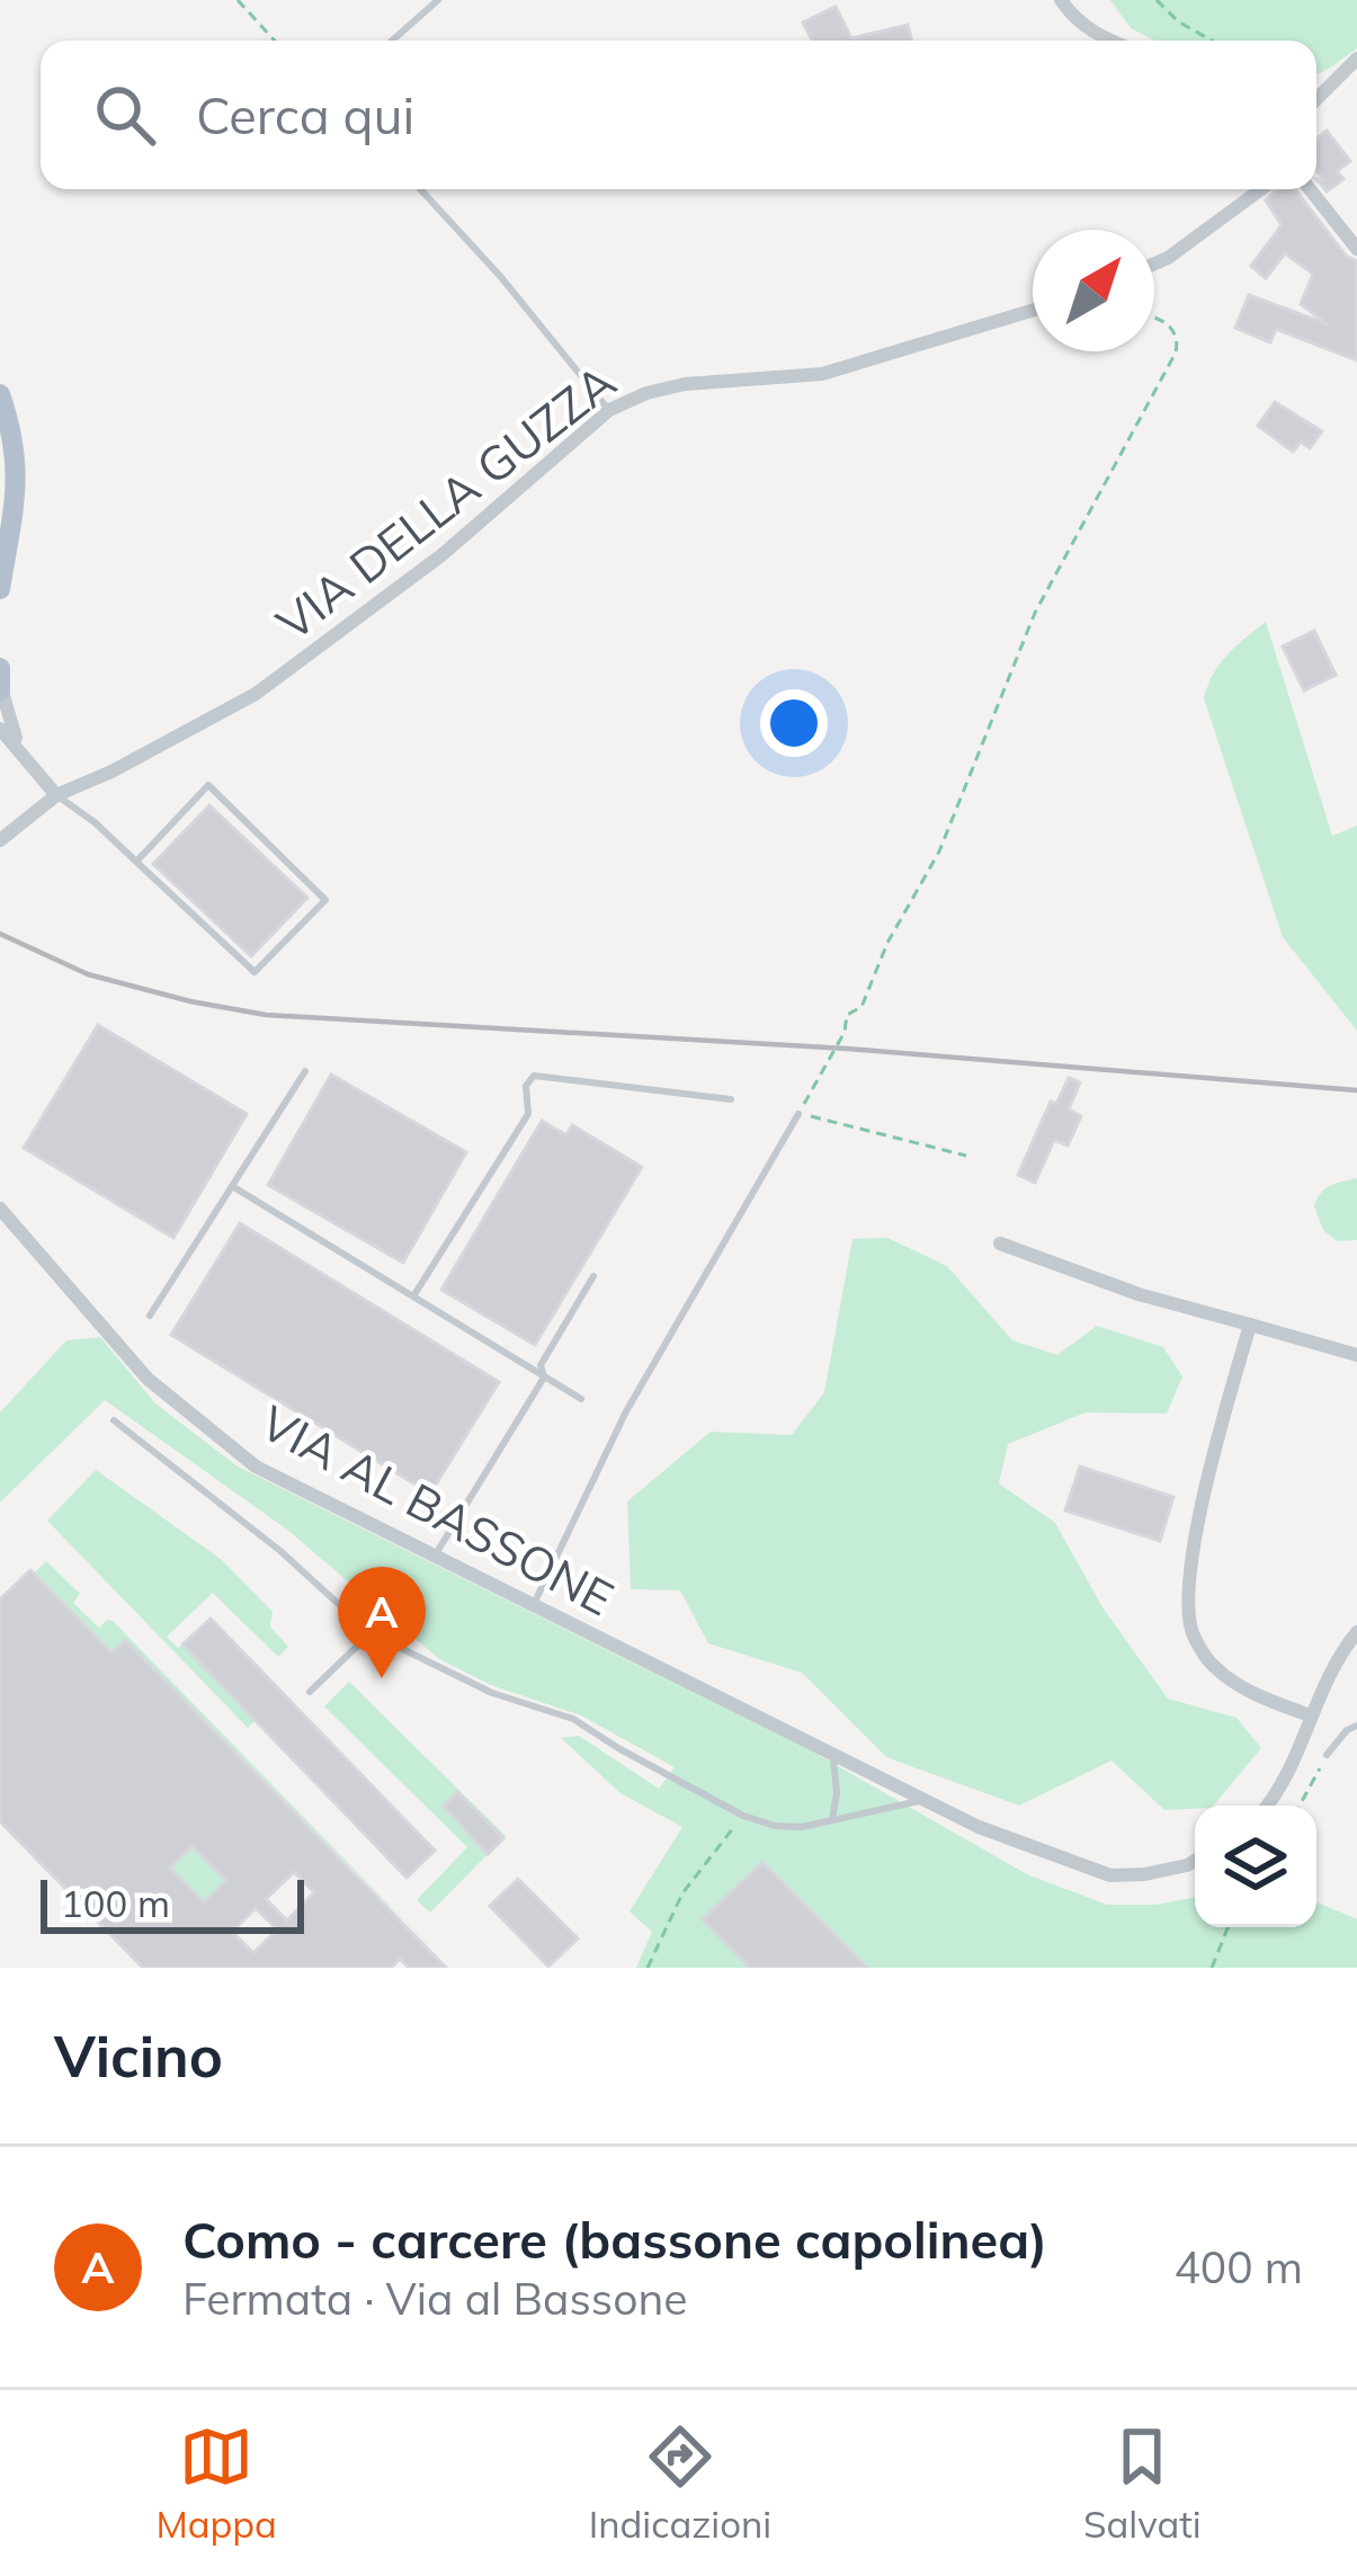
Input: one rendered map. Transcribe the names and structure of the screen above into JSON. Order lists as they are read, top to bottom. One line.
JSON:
{"streets":{"street":["VIA DELLA GUZZA","VIA AL BASSONE"]},"scale_bar":"100 m","north":"top right","page":{"search":"Cerca qui","pins":"A","scale":"100 m","heading":"Vicino","list":[{"mark":"A","name":"Como - carcere (bassone capolinea)","note":"Fermata · Via al Bassone","value":"400 m"}],"nav":["Mappa","Indicazioni","Salvati"]}}
